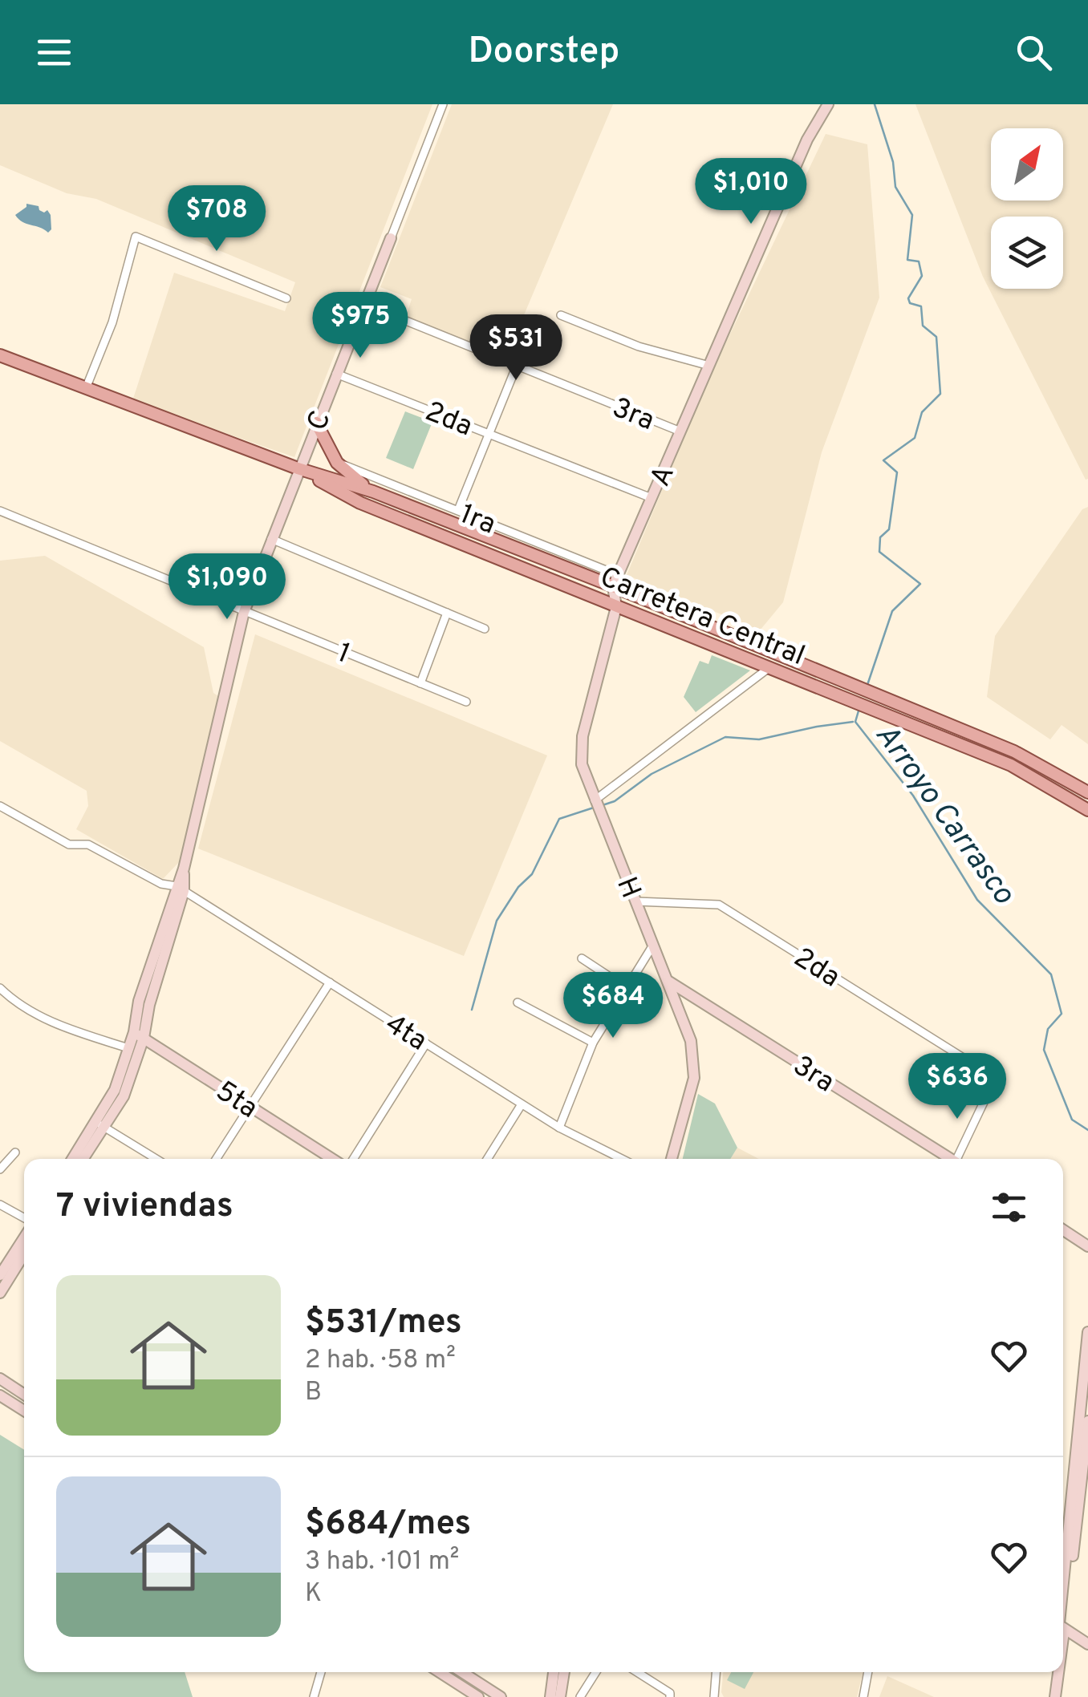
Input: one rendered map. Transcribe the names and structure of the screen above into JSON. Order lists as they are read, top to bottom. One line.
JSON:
{"streets":{"main road":["Carretera Central"],"street":["3ra","2da","C","A","1ra","1","H","4ta","5ta"]},"crossings":[["3ra","C"],["3ra","A"],["3ra","H"],["2da","C"],["2da","A"],["2da","H"],["C","Carretera Central"],["C","1"],["C","4ta"],["C","5ta"],["A","1ra"],["A","Carretera Central"],["1ra","Carretera Central"],["Carretera Central","H"]],"water":["Arroyo Carrasco"],"north":"top right","page":{"header":"Doorstep","price":["$1,010","$708","$975","$531","$1,090","$684","$636"],"heading":"7 viviendas","list":[{"name":"$531/mes","note":"2 hab. · 58 m² · B"},{"name":"$684/mes","note":"3 hab. · 101 m² · K"}]}}
